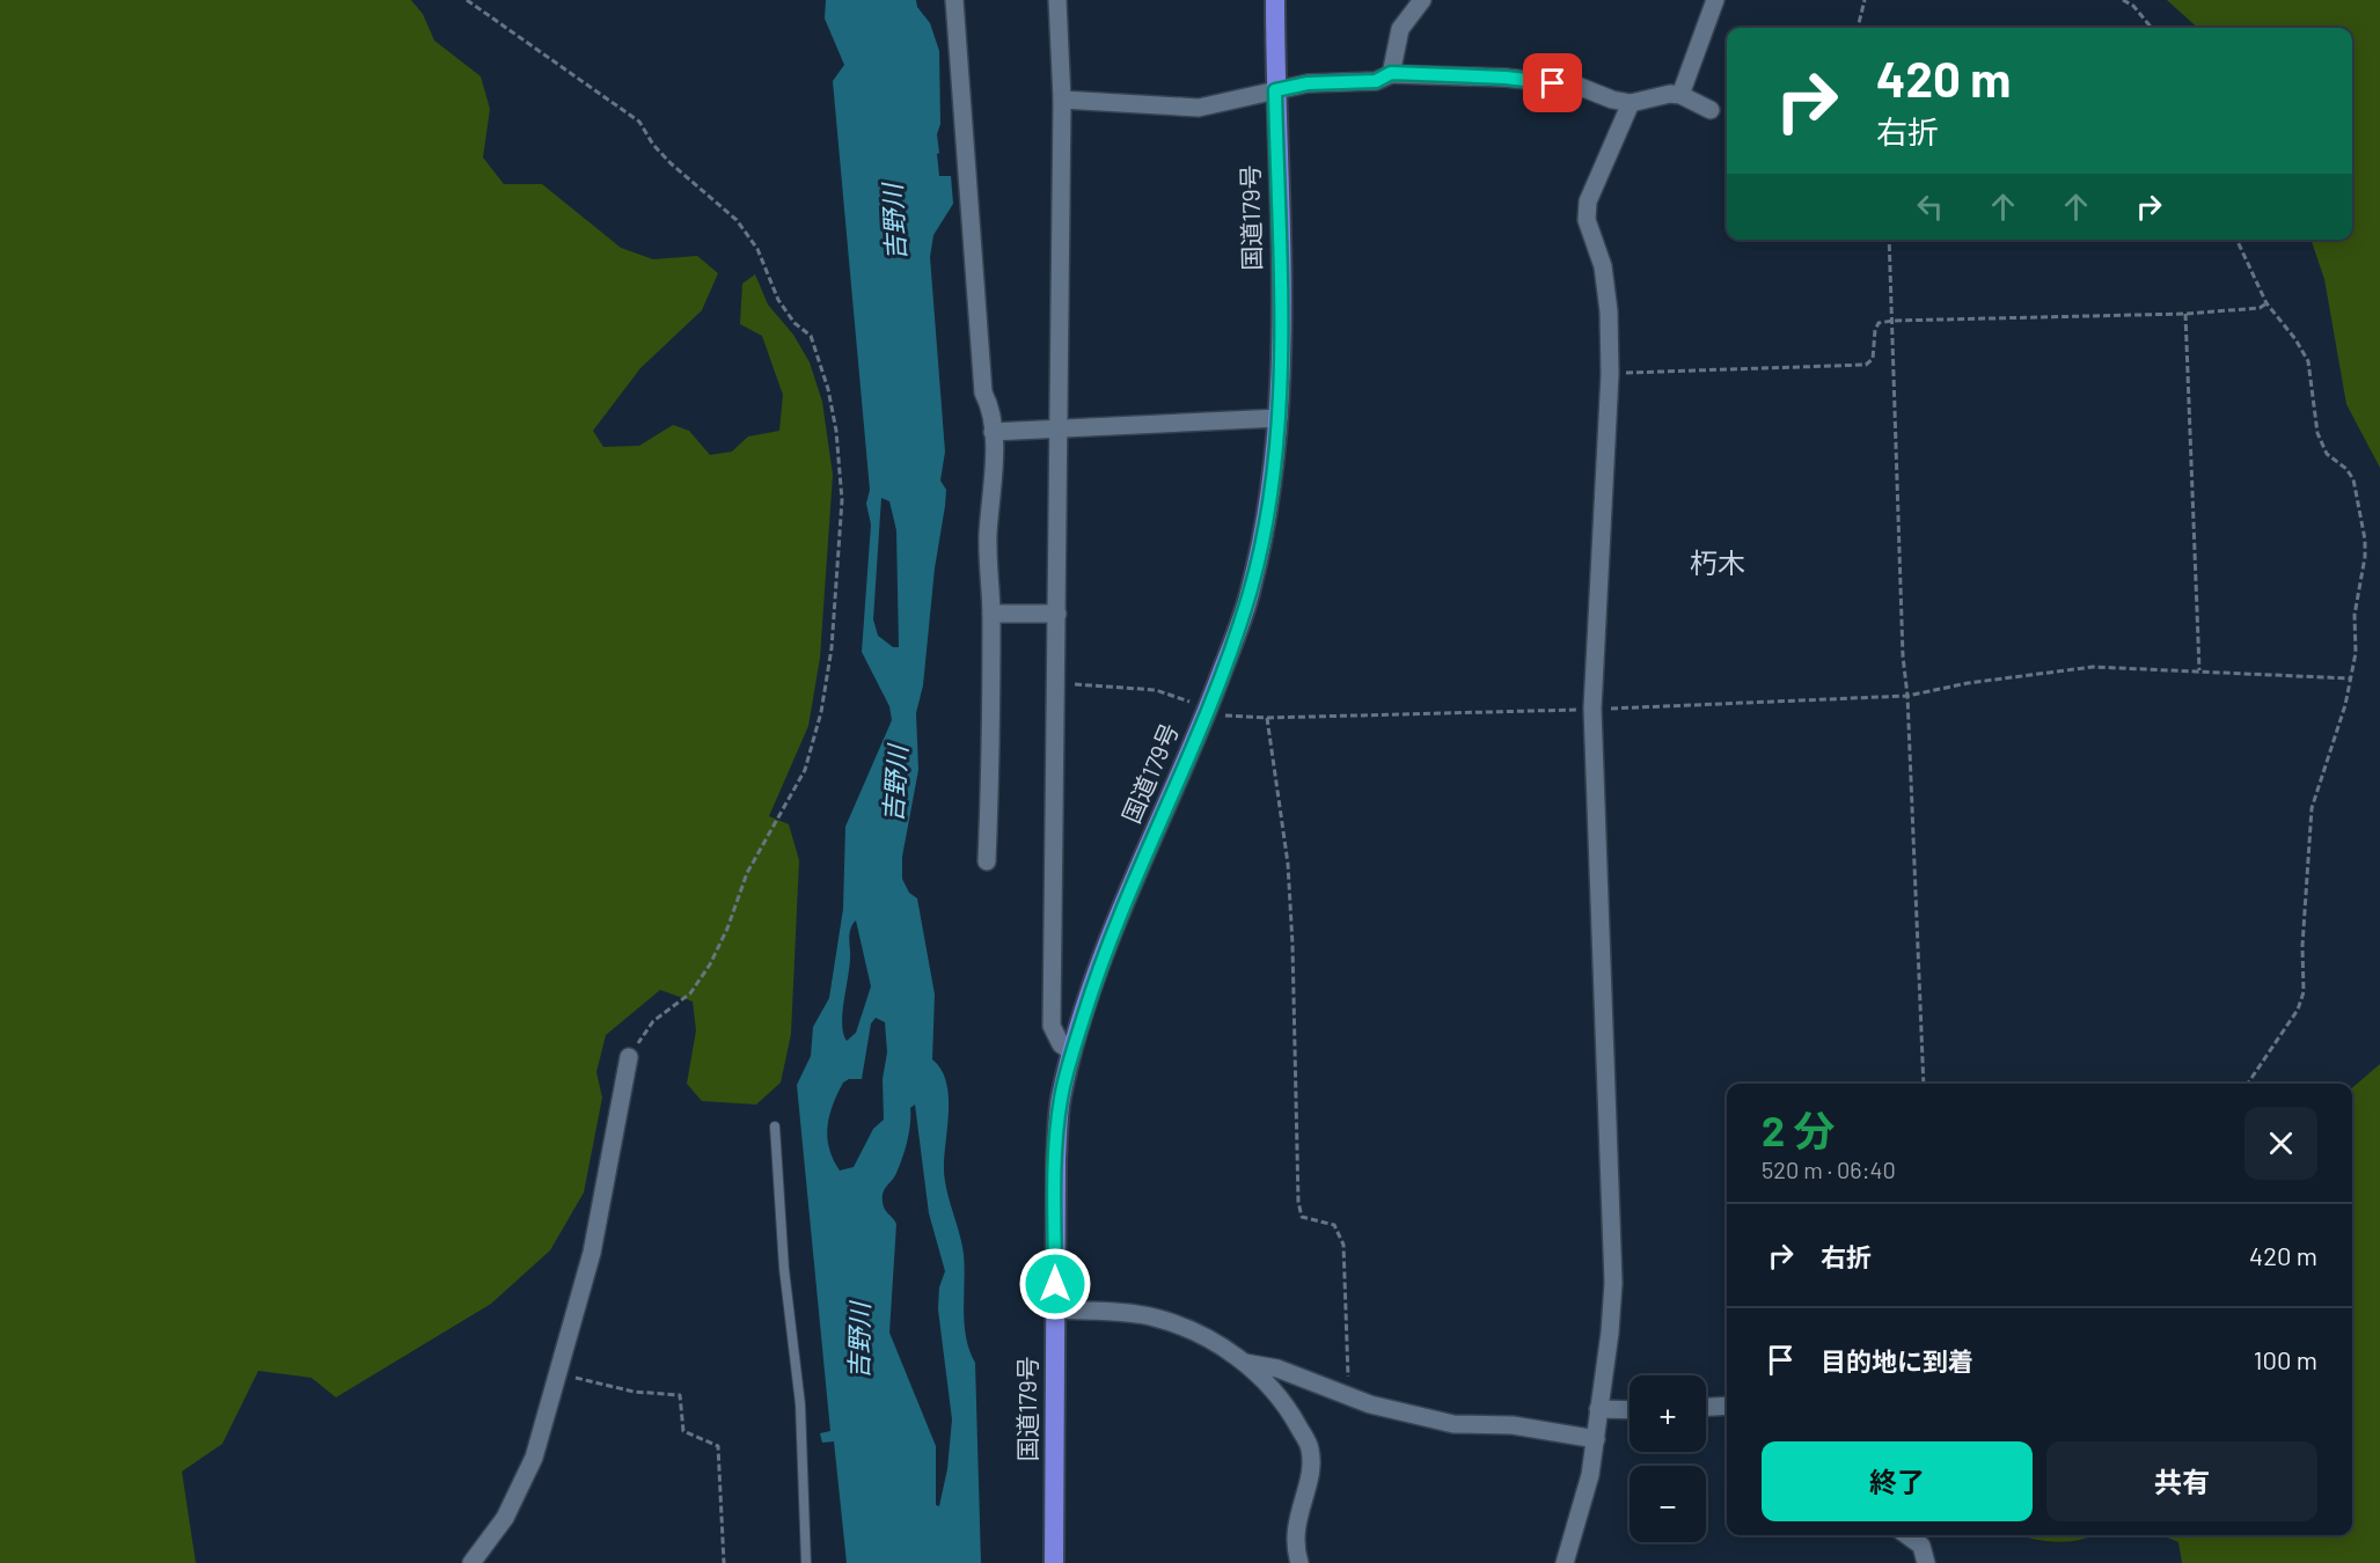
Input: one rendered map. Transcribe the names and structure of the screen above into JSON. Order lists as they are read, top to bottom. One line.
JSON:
{"streets":{"highway":["国道179号"]},"districts":["朽木"],"water":["吉野川"],"page":{"turn":["420 m","右折"],"heading":["2 分","520 m · 06:40"],"list":[{"name":"右折","value":"420 m"},{"name":"目的地に到着","value":"100 m"}],"map_buttons":["+","−"],"buttons":["終了","共有"]}}
